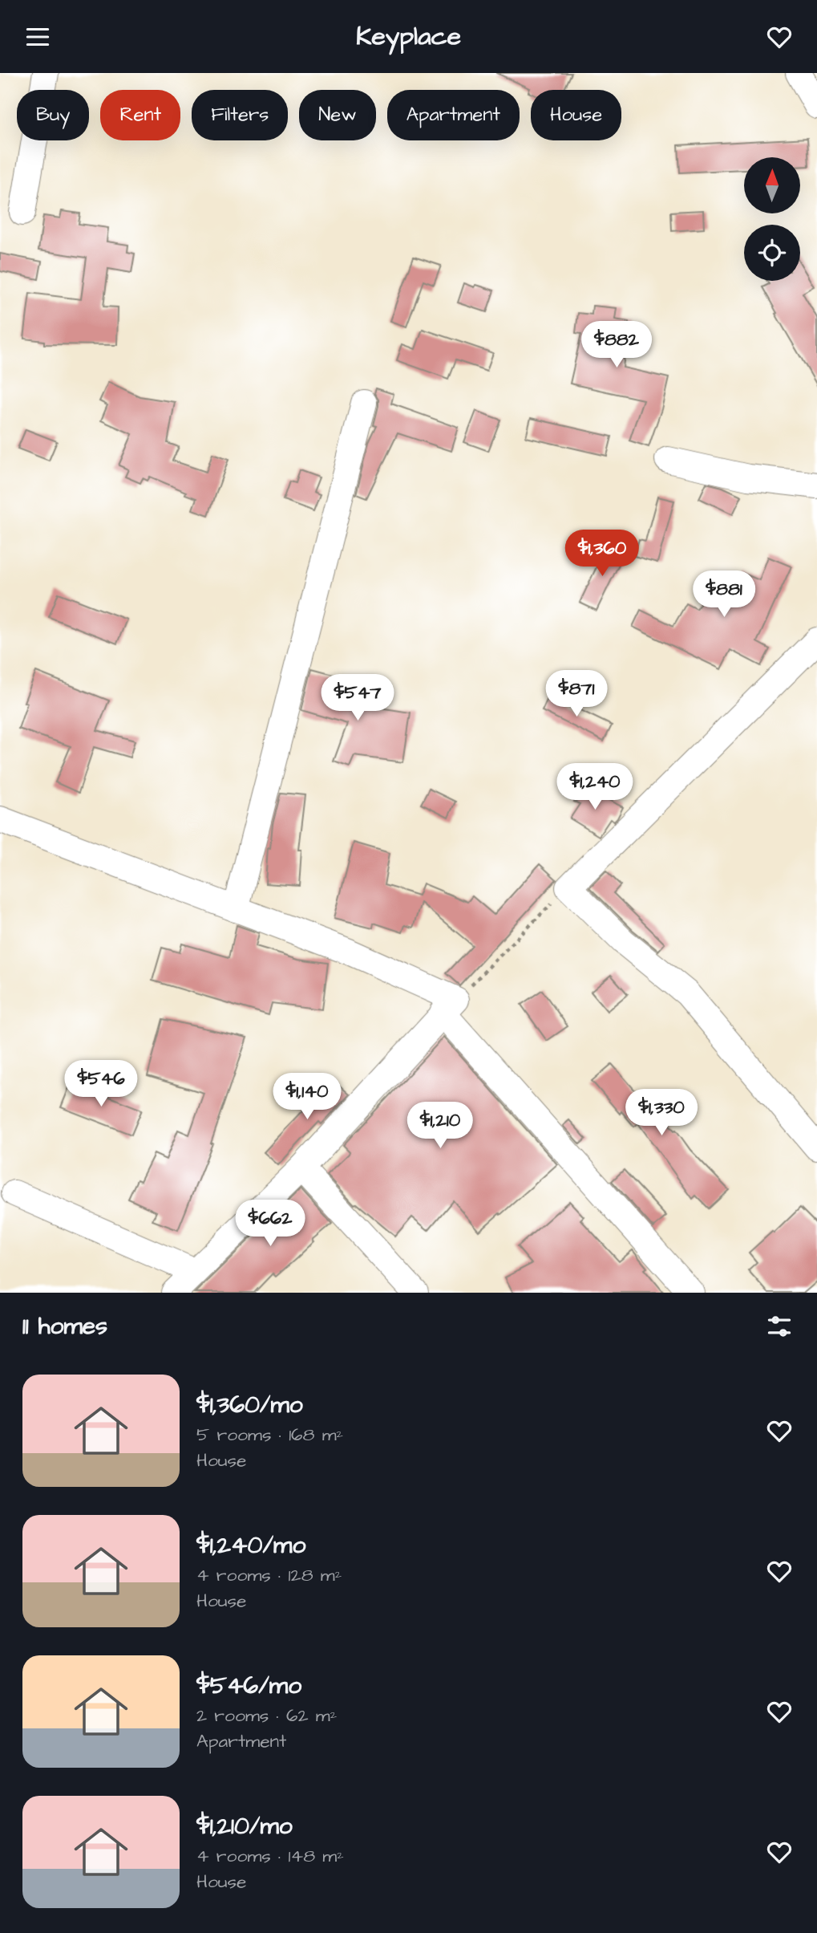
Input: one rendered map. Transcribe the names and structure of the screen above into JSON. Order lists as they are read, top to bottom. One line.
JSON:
{"north":"top","page":{"header":"Keyplace","chip":["Buy","Rent","Filters","New","Apartment","House"],"price":["$882","$1,360","$881","$871","$547","$1,240","$546","$1,140","$1,330","$1,210","$662"],"heading":"11 homes","list":[{"name":"$1,360/mo","note":"5 rooms · 168 m² · House"},{"name":"$1,240/mo","note":"4 rooms · 128 m² · House"},{"name":"$546/mo","note":"2 rooms · 62 m² · Apartment"},{"name":"$1,210/mo","note":"4 rooms · 148 m² · House"}]}}
